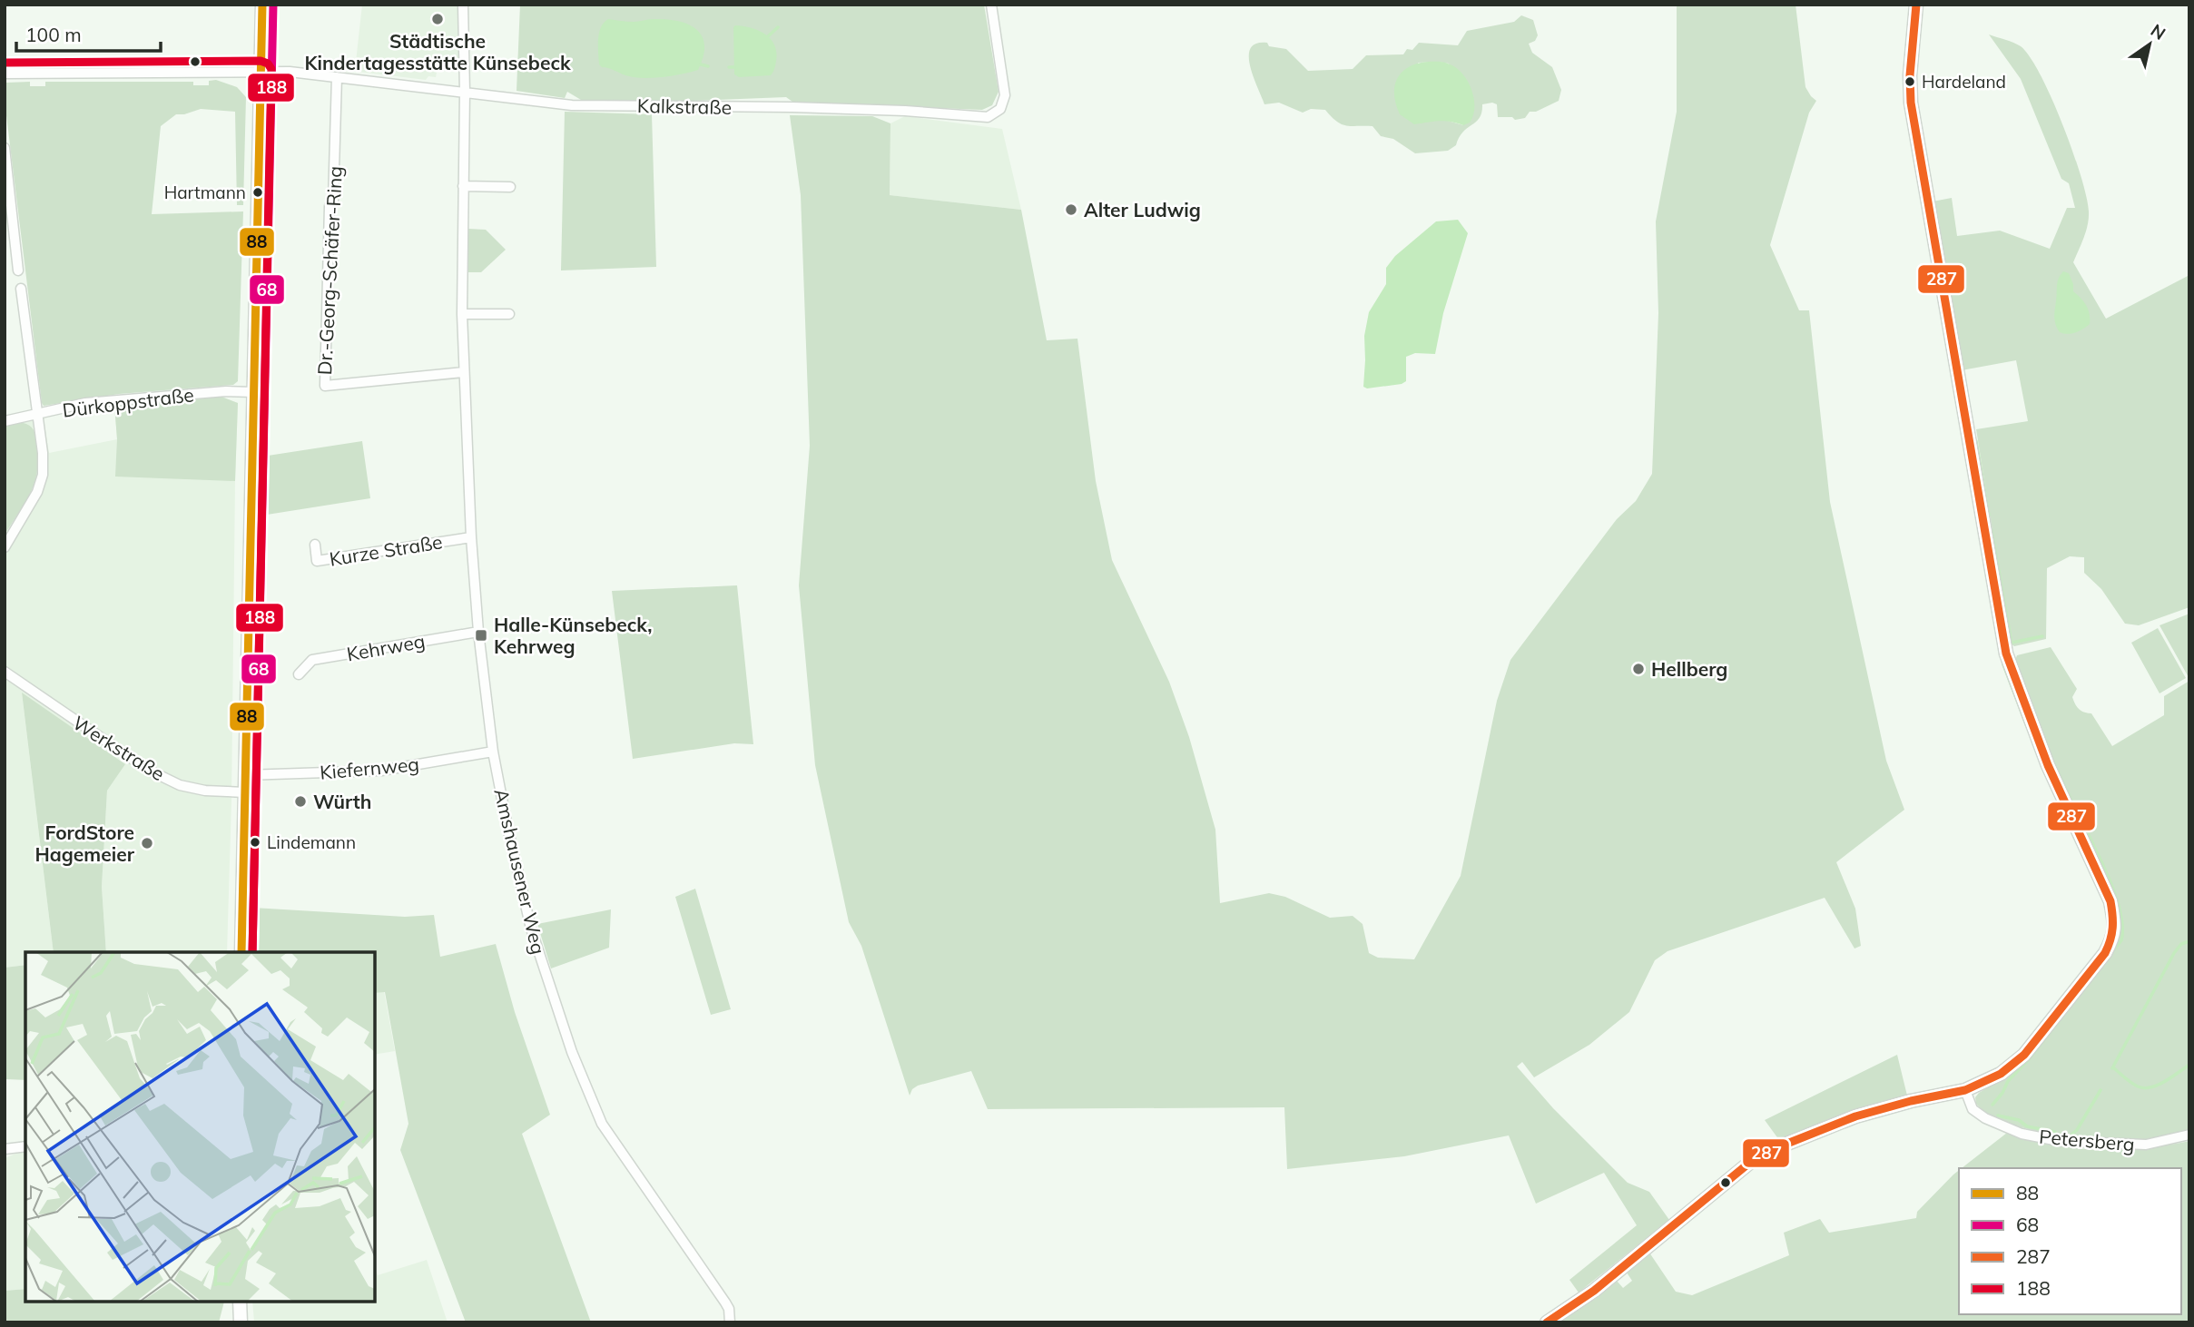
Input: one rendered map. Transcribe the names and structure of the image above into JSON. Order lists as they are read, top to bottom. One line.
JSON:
{"streets":{"street":["Kalkstraße","Dr.-Georg-Schäfer-Ring","Dürkoppstraße","Kurze Straße","Kehrweg","Werkstraße","Kiefernweg","Amshausener Weg","Petersberg"]},"crossings":[["Kalkstraße","Dr.-Georg-Schäfer-Ring"],["Dr.-Georg-Schäfer-Ring","Amshausener Weg"],["Kurze Straße","Amshausener Weg"],["Kehrweg","Amshausener Weg"],["Kiefernweg","Amshausener Weg"]],"places":{"other":["Städtische Kindertagesstätte Künsebeck","Hardeland","Hartmann","Alter Ludwig","Hellberg","Würth","Lindemann","FordStore Hagemeier"],"transit":["Halle-Künsebeck, Kehrweg"]},"lines":["transit line 88","transit line 68","transit line 287","transit line 188"],"legend":["88","68","287","188"],"scale_bar":"100 m","north":"top right"}
